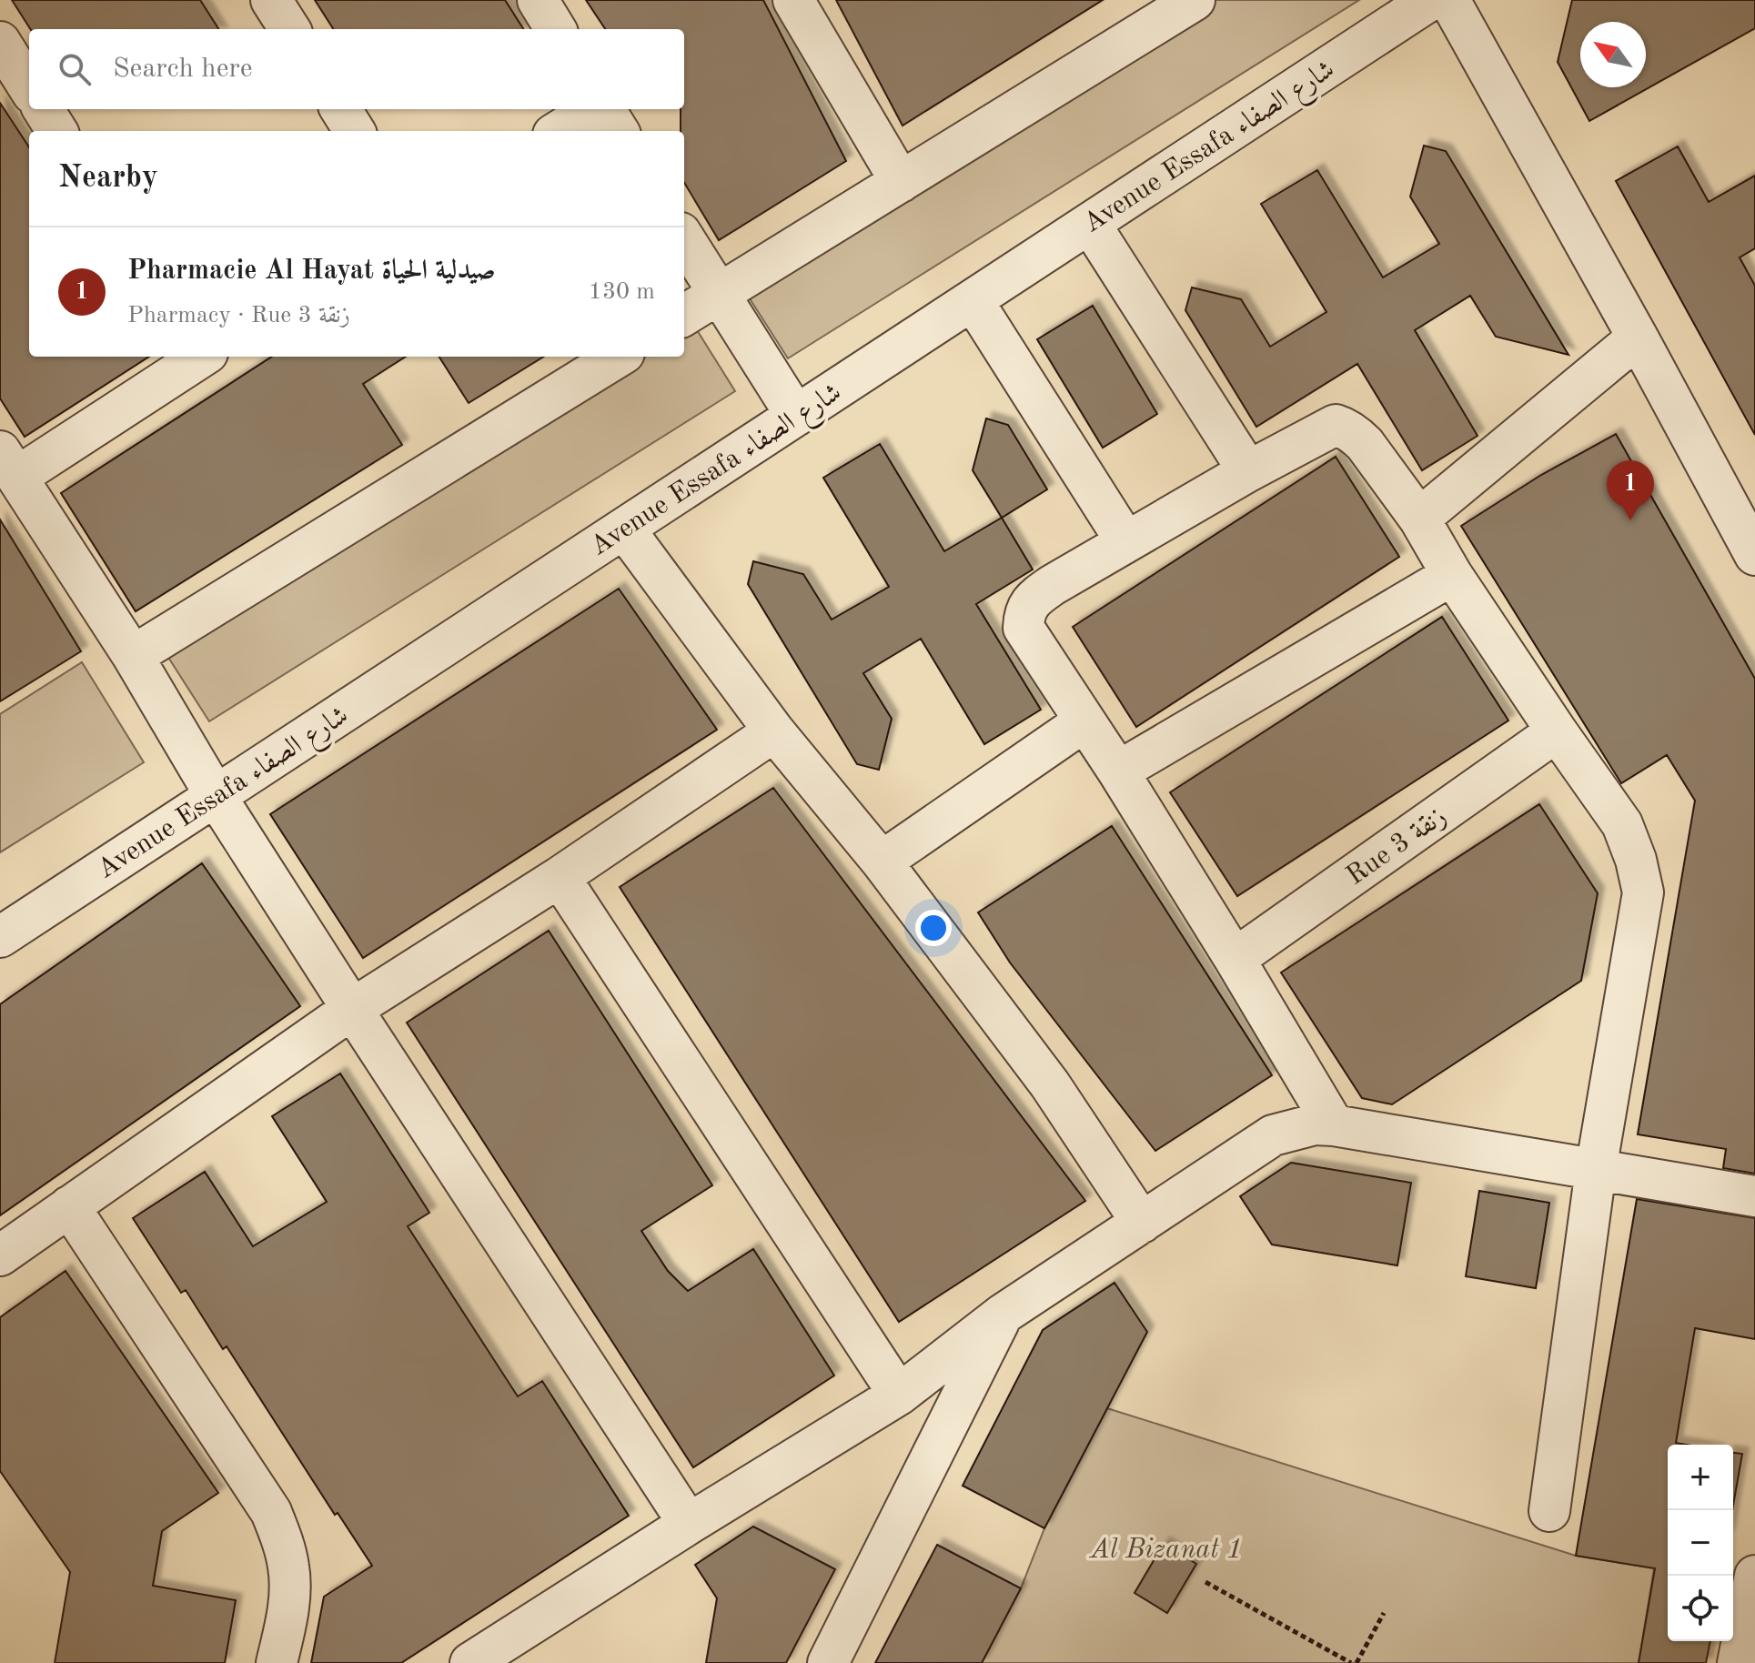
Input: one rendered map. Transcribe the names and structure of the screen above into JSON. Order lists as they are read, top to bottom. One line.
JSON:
{"streets":{"street":["Avenue Essafa شارع الصفاء","Rue 3 زنقة"]},"parks":["Al Bizanat 1"],"north":"top left","page":{"search":"Search here","heading":"Nearby","list":[{"mark":"1","name":"Pharmacie Al Hayat صيدلية الحياة","note":"Pharmacy · Rue 3 زنقة","value":"130 m"}],"pins":"1","map_buttons":["+","−"]}}
